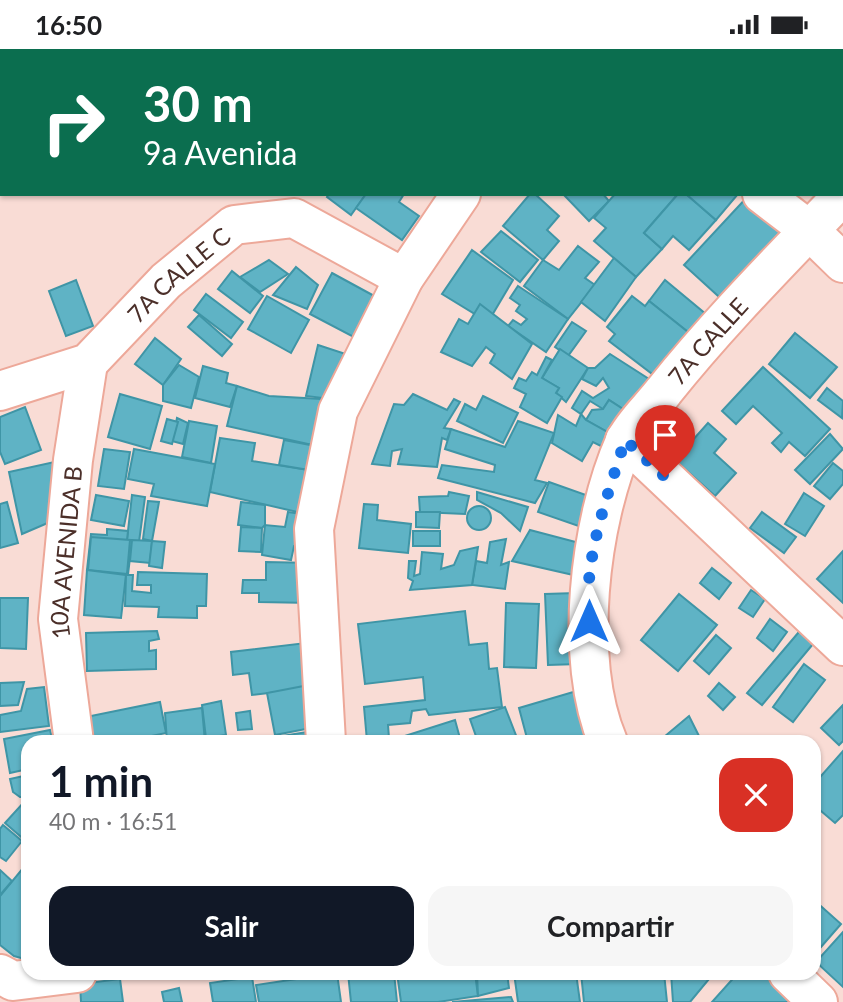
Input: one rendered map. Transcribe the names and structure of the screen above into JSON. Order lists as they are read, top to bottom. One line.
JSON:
{"streets":{"street":["7A CALLE C","7A CALLE","10A AVENIDA B"]},"crossings":[["7A CALLE C","10A AVENIDA B"]],"page":{"status":"16:50","turn":["30 m","9a Avenida"],"heading":["1 min","40 m · 16:51"],"buttons":["Salir","Compartir"]}}
